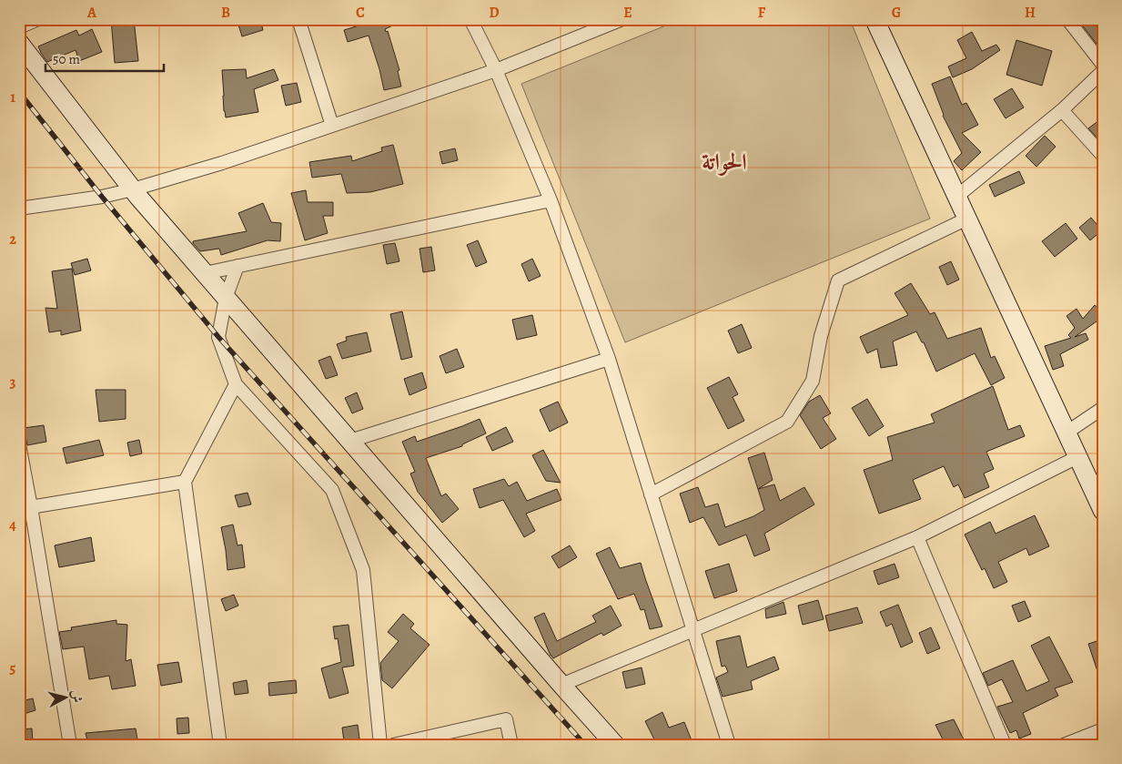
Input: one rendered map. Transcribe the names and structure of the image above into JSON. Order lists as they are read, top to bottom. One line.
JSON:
{"districts":["الحواتة"],"scale_bar":"50 m","north":"right","grid":{"columns":["A","B","C","D","E","F","G","H"],"rows":["1","2","3","4","5"]}}
